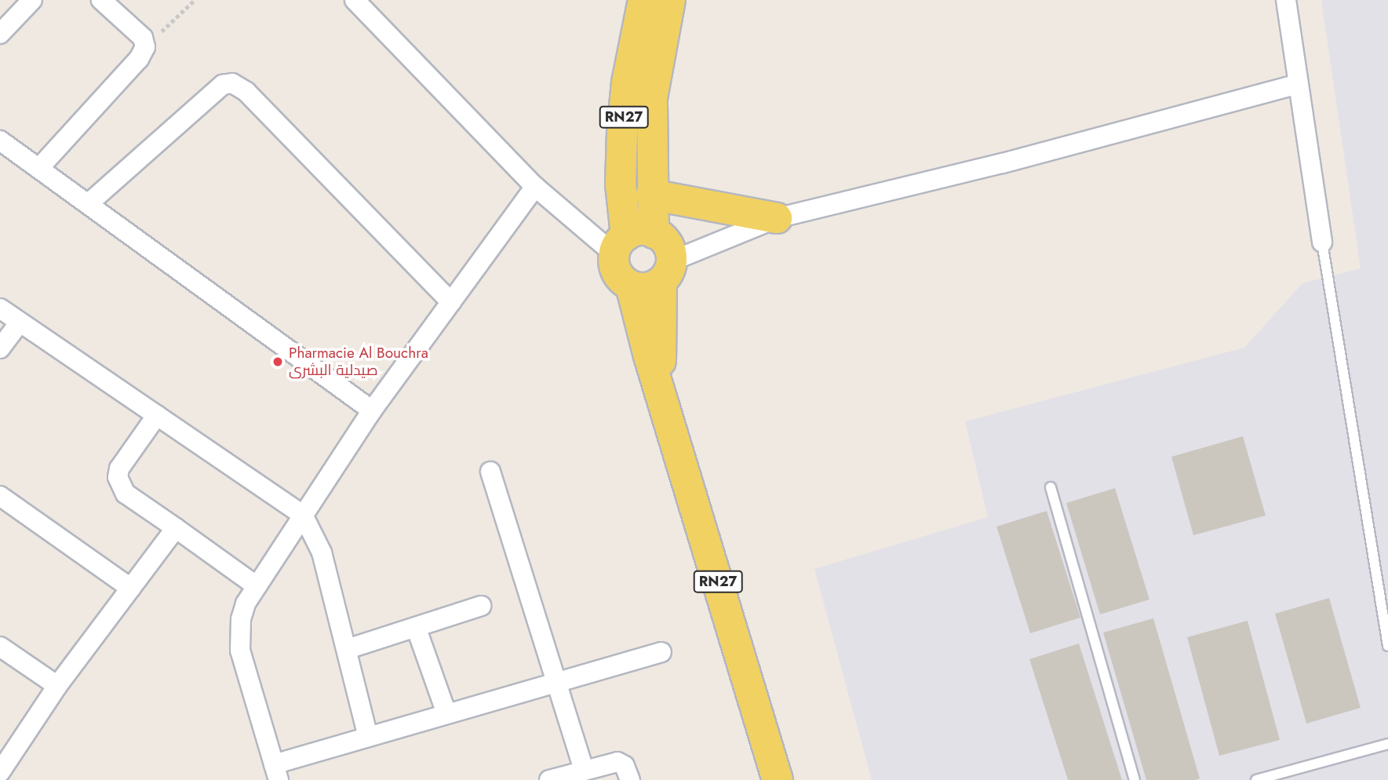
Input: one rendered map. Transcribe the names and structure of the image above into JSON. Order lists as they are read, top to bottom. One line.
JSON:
{"streets":{"main road":["RN27"]},"places":["Pharmacie Al Bouchra صيدلية البشرى"]}
